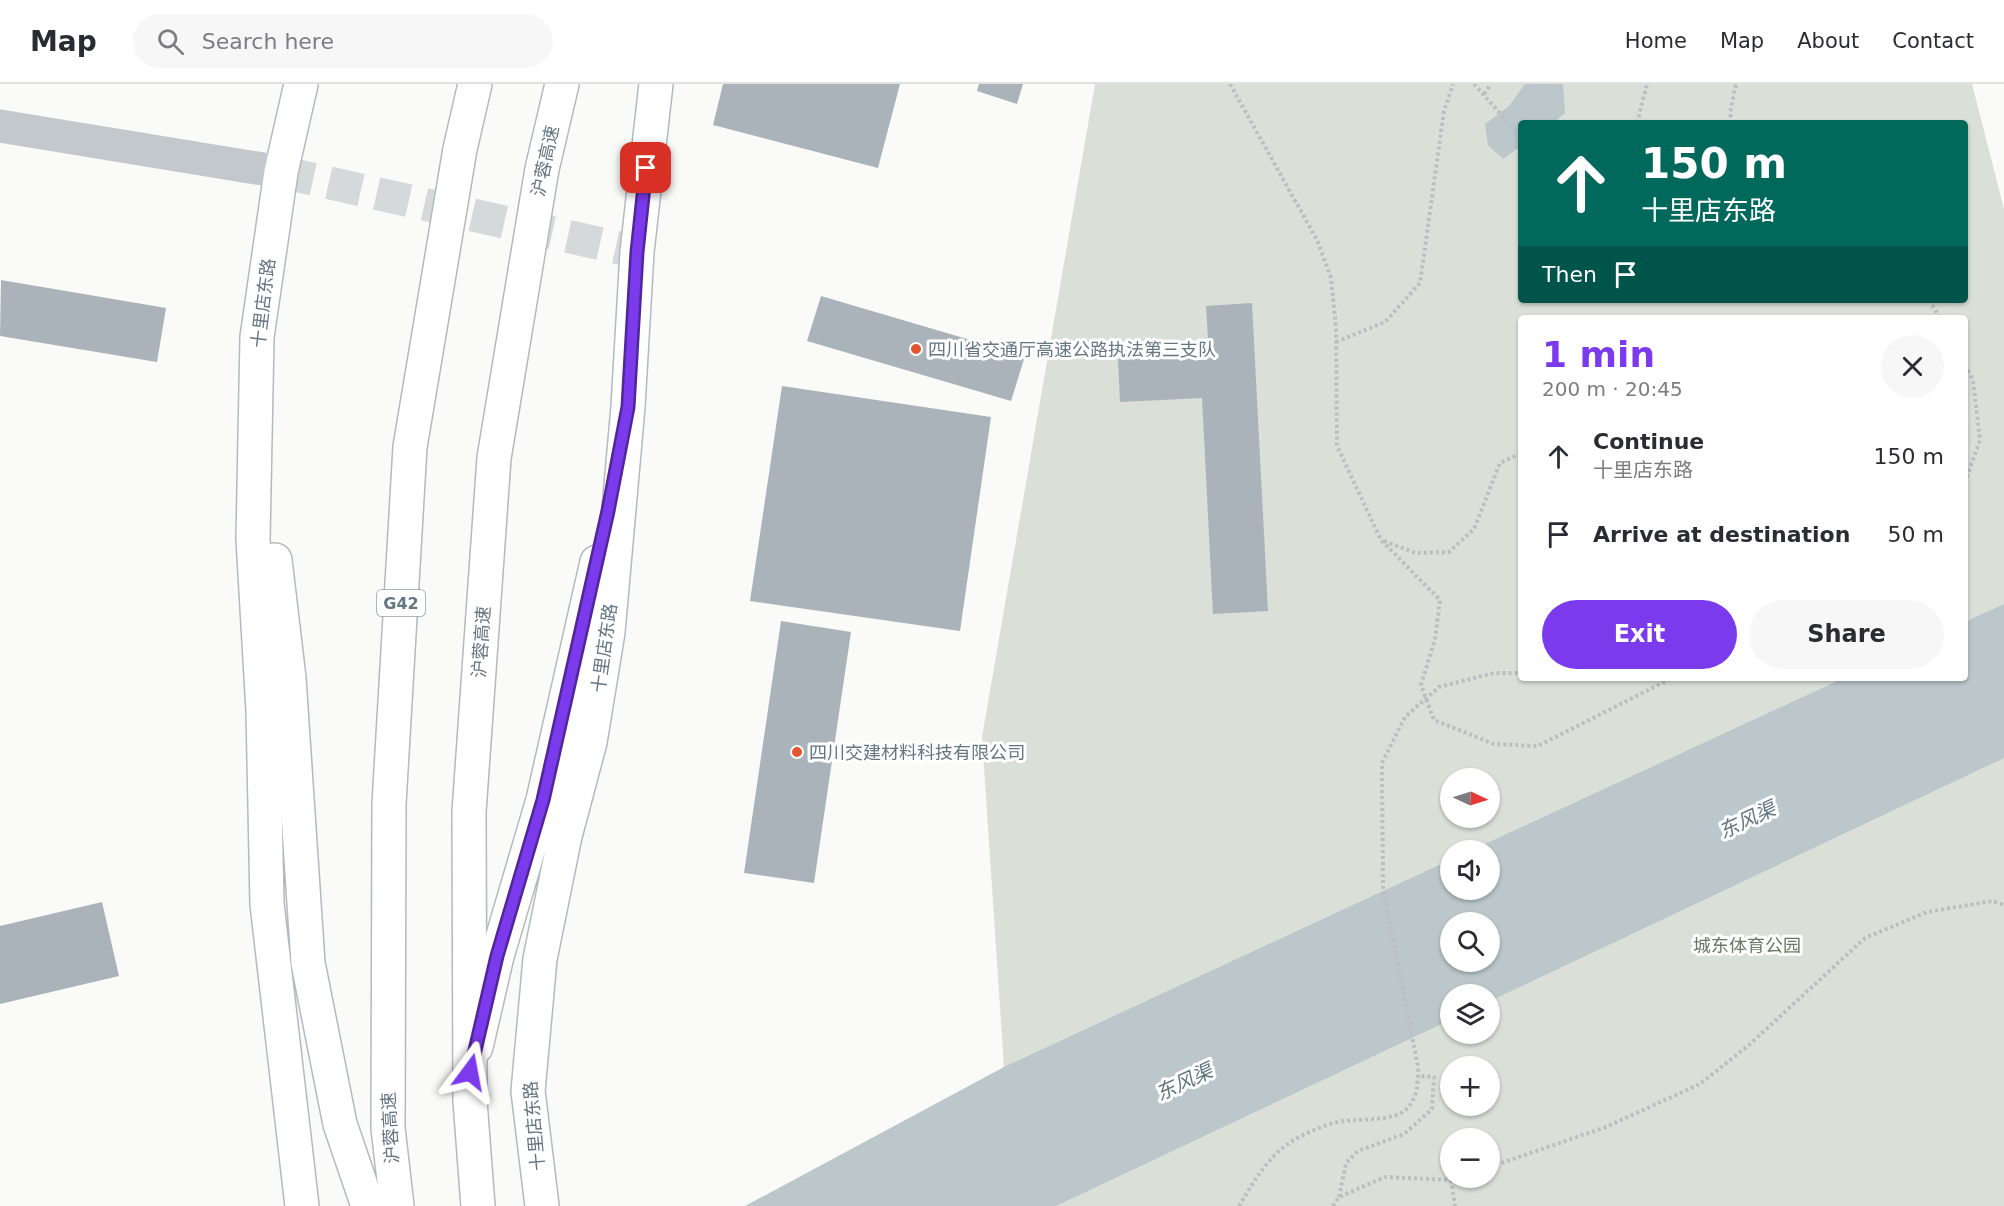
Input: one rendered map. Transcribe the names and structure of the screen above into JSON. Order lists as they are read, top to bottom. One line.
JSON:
{"streets":{"main road":["沪蓉高速","十里店东路","G42"]},"water":["东风渠"],"parks":["城东体育公园"],"places":["四川省交通厅高速公路执法第三支队","四川交建材料科技有限公司"],"north":"right","page":{"header":"Map","search":"Search here","nav":["Home","Map","About","Contact"],"turn":["150 m","十里店东路"],"then":"Then","heading":["1 min","200 m · 20:45"],"list":[{"name":"Continue","note":"十里店东路","value":"150 m"},{"name":"Arrive at destination","value":"50 m"}],"buttons":["Exit","Share"],"map_buttons":["+","−"]}}
